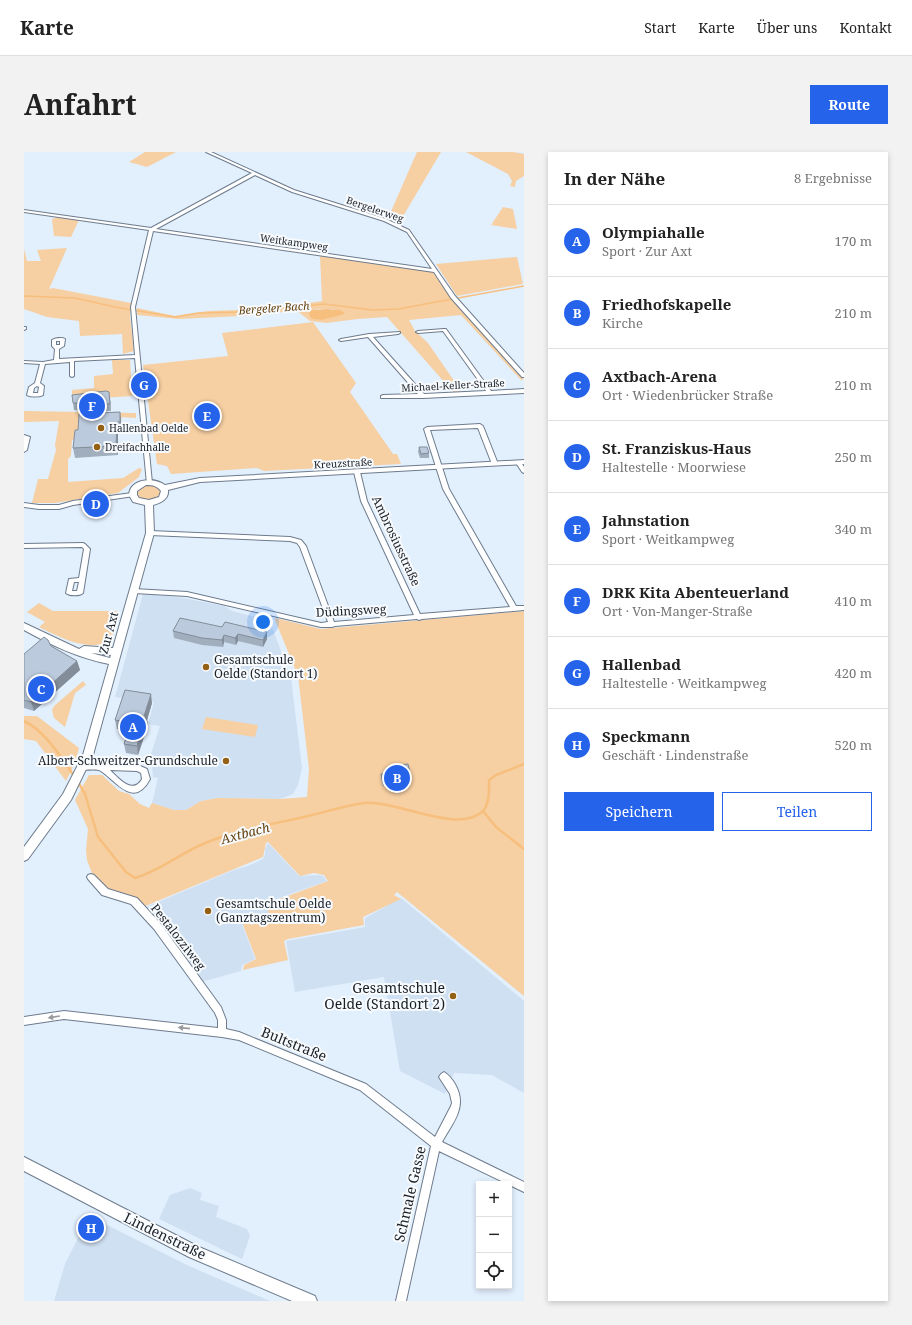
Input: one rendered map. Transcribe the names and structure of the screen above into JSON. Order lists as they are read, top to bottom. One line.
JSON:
{"streets":{"street":["Bergelerweg","Weitkampweg","Michael-Keller-Straße","Kreuzstraße","Ambrosiusstraße","Düdingsweg","Zur Axt","Pestalozziweg","Bultstraße","Schmale Gasse","Lindenstraße"]},"crossings":[["Bergelerweg","Weitkampweg"],["Kreuzstraße","Ambrosiusstraße"],["Kreuzstraße","Zur Axt"],["Ambrosiusstraße","Düdingsweg"],["Düdingsweg","Zur Axt"],["Pestalozziweg","Bultstraße"],["Bultstraße","Schmale Gasse"]],"one_way":["Bultstraße"],"water":["Bergeler Bach","Axtbach"],"places":["Hallenbad Oelde","Dreifachhalle","Gesamtschule Oelde (Standort 1)","Albert-Schweitzer-Grundschule","Gesamtschule Oelde (Ganztagszentrum)","Gesamtschule Oelde (Standort 2)"],"page":{"header":"Karte","nav":["Start","Karte","Über uns","Kontakt"],"title":"Anfahrt","buttons":["Route",["Speichern","Teilen"]],"heading":["In der Nähe","8 Ergebnisse"],"list":[{"mark":"A","name":"Olympiahalle","note":"Sport · Zur Axt","value":"170 m"},{"mark":"B","name":"Friedhofskapelle","note":"Kirche","value":"210 m"},{"mark":"C","name":"Axtbach-Arena","note":"Ort · Wiedenbrücker Straße","value":"210 m"},{"mark":"D","name":"St. Franziskus-Haus","note":"Haltestelle · Moorwiese","value":"250 m"},{"mark":"E","name":"Jahnstation","note":"Sport · Weitkampweg","value":"340 m"},{"mark":"F","name":"DRK Kita Abenteuerland","note":"Ort · Von-Manger-Straße","value":"410 m"},{"mark":"G","name":"Hallenbad","note":"Haltestelle · Weitkampweg","value":"420 m"},{"mark":"H","name":"Speckmann","note":"Geschäft · Lindenstraße","value":"520 m"}],"pins":["G","F","E","D","C","A","B","H"],"map_buttons":["+","−"]}}
